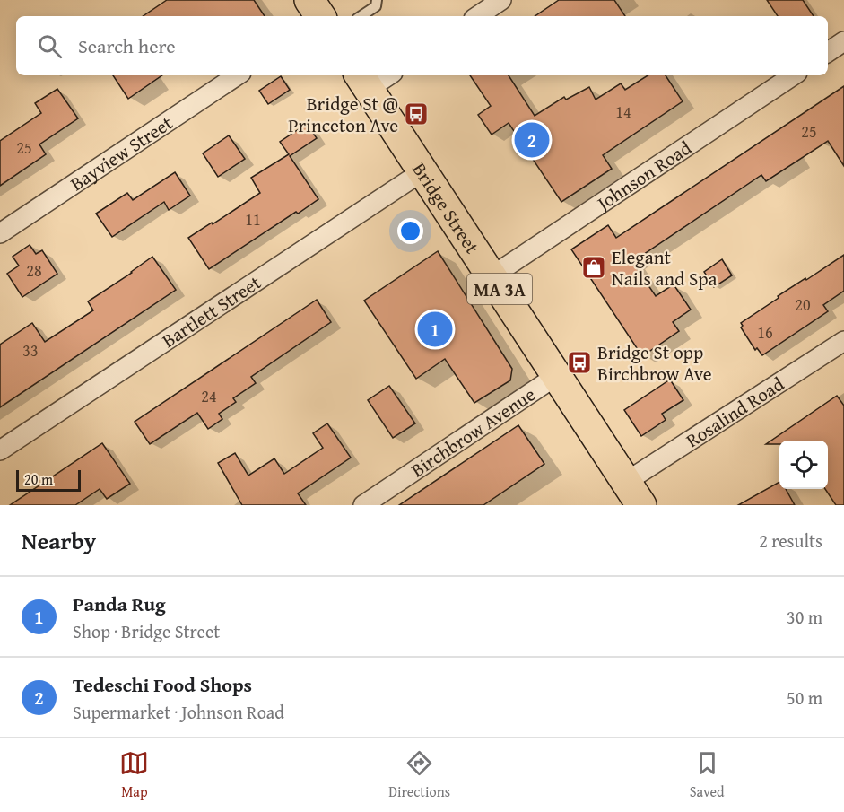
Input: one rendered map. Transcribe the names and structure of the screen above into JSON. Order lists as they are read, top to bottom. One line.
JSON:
{"streets":{"main road":["Bridge Street","MA 3A"],"street":["Bayview Street","Johnson Road","Bartlett Street","Rosalind Road","Birchbrow Avenue"]},"crossings":[["Johnson Road","Bridge Street"],["Bridge Street","Bartlett Street"],["Bridge Street","Rosalind Road"],["Bridge Street","Birchbrow Avenue"]],"places":{"bus stop":["Bridge St @ Princeton Ave","Bridge St opp Birchbrow Ave"],"shop":["Elegant Nails and Spa"]},"house_numbers":["14","25","25","11","28","20","16","33","24"],"scale_bar":"20 m","page":{"search":"Search here","pins":["2","1"],"scale":"20 m","heading":["Nearby","2 results"],"list":[{"mark":"1","name":"Panda Rug","note":"Shop · Bridge Street","value":"30 m"},{"mark":"2","name":"Tedeschi Food Shops","note":"Supermarket · Johnson Road","value":"50 m"}],"nav":["Map","Directions","Saved"]}}
